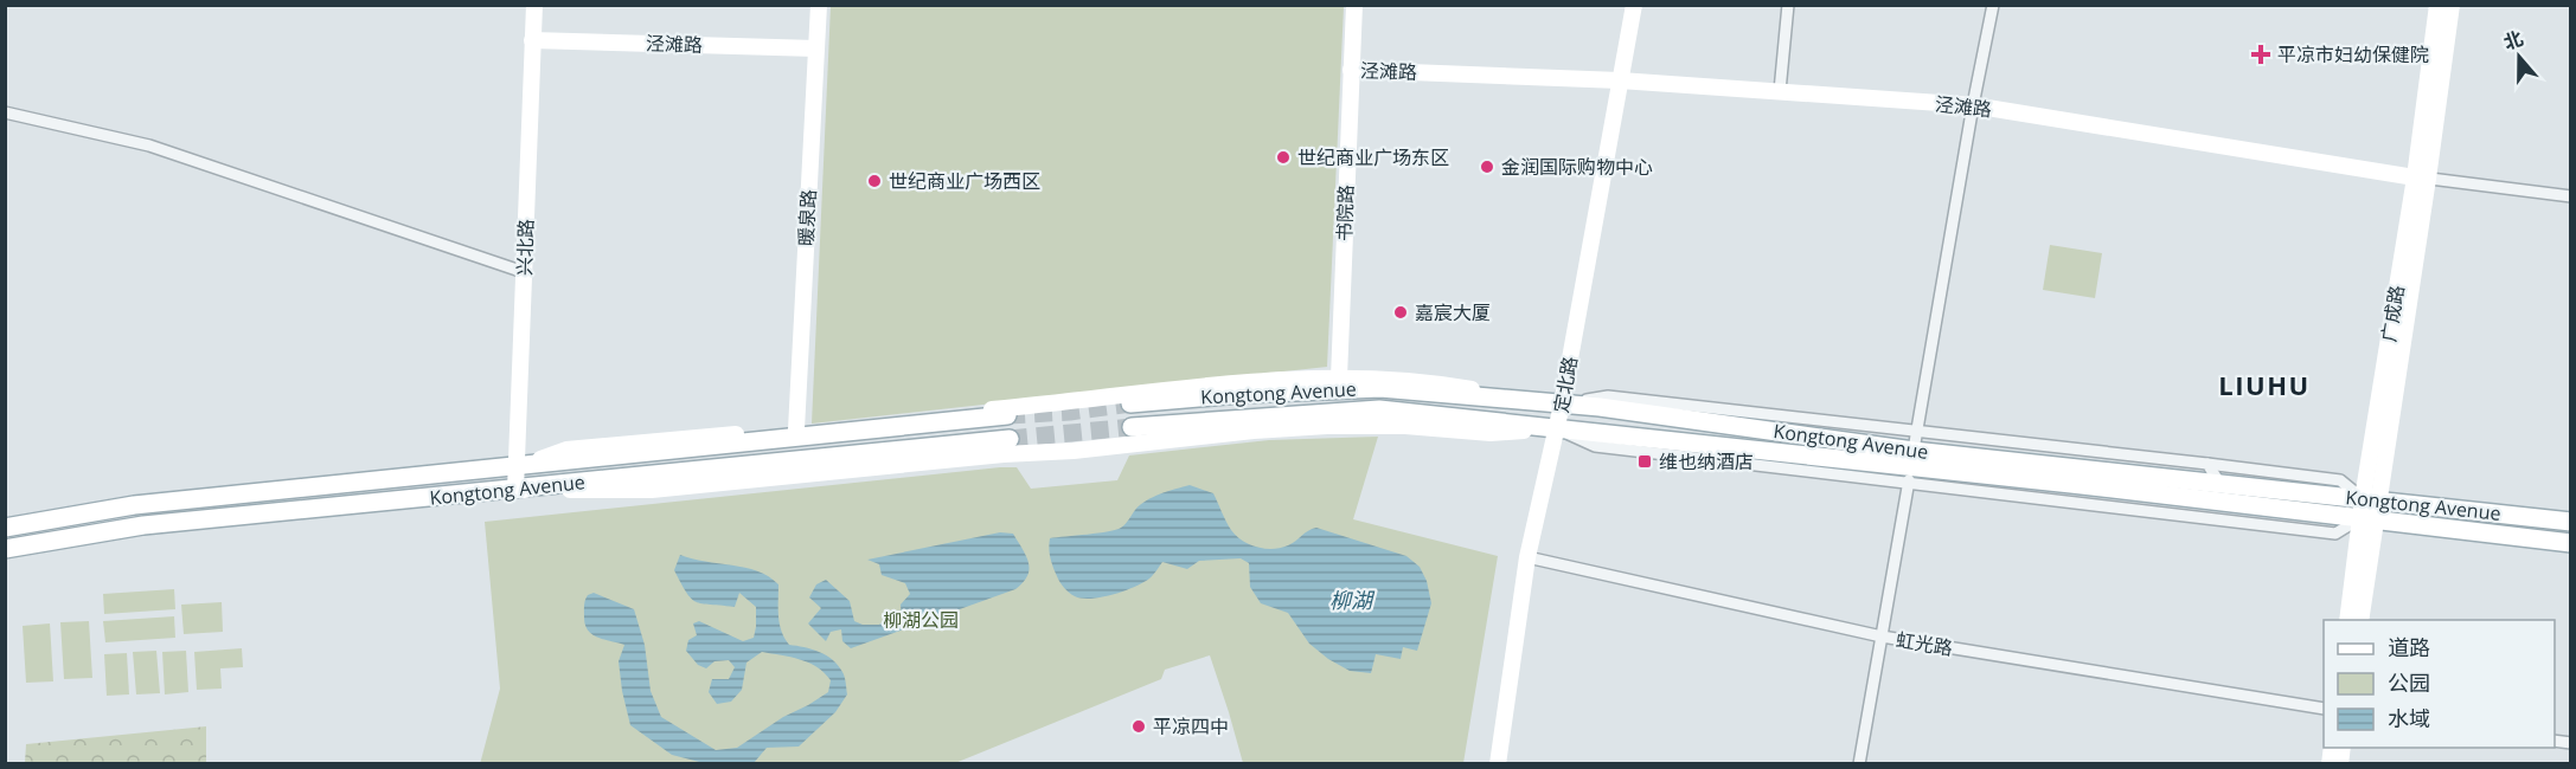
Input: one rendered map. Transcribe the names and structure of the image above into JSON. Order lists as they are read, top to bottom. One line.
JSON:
{"streets":{"main road":["Kongtong Avenue"],"street":["泾滩路","书院路","暖泉路","兴北路","广成路","定北路","虹光路"]},"crossings":[["泾滩路","书院路"],["泾滩路","暖泉路"],["泾滩路","兴北路"],["泾滩路","广成路"],["泾滩路","定北路"],["兴北路","Kongtong Avenue"],["广成路","Kongtong Avenue"],["定北路","Kongtong Avenue"],["定北路","虹光路"]],"districts":["LIUHU"],"water":["柳湖"],"parks":["柳湖公园"],"places":{"health":["平凉市妇幼保健院"],"other":["世纪商业广场东区","金润国际购物中心","世纪商业广场西区","嘉宸大厦","平凉四中"],"transit":["维也纳酒店"]},"legend":["道路","公园","水域"],"north":"top"}
